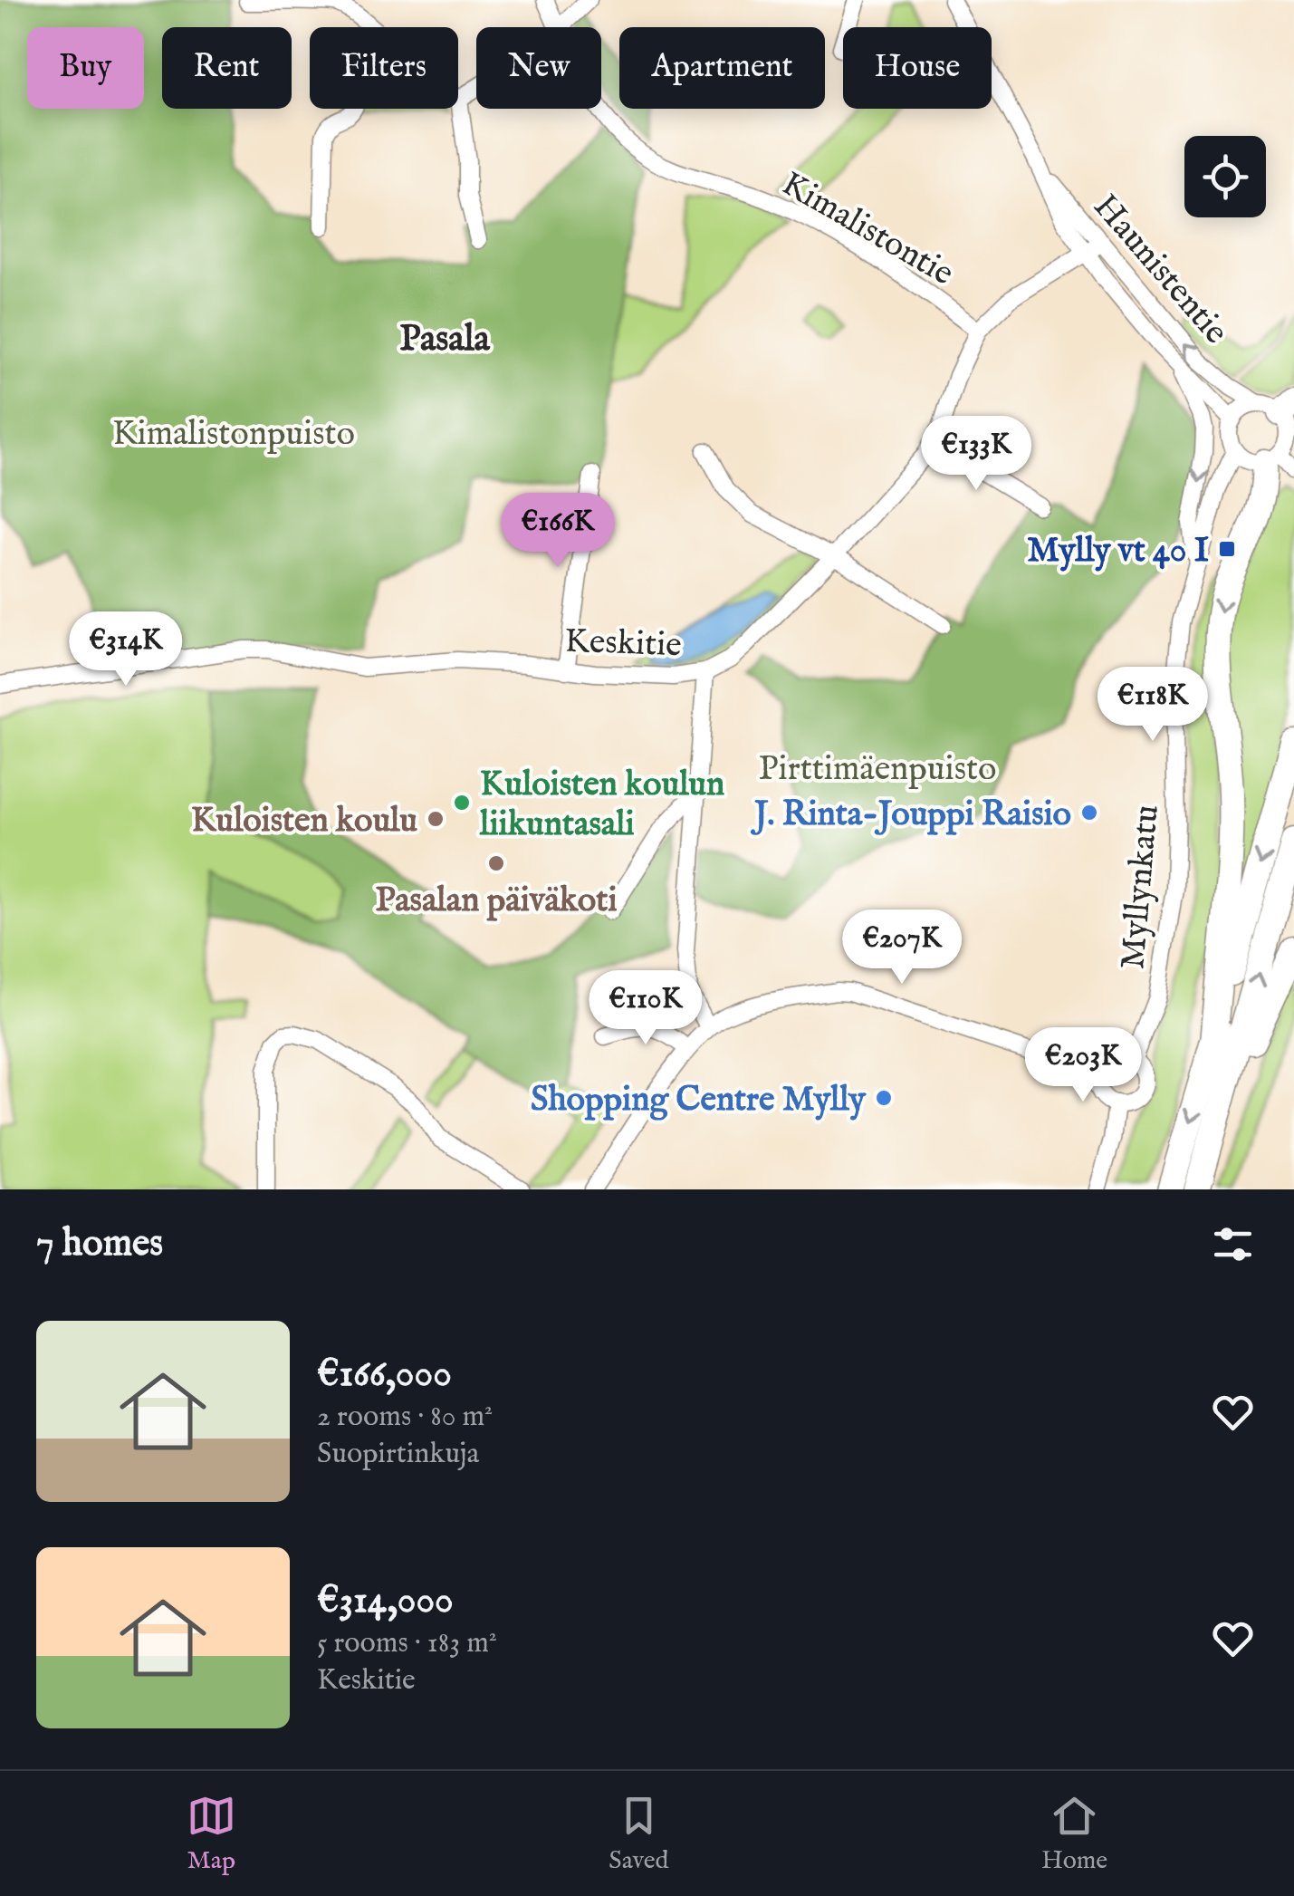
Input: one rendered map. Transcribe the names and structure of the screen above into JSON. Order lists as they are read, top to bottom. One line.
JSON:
{"streets":{"street":["Kimalistontie","Haunistentie","Keskitie","Myllynkatu"]},"crossings":[["Kimalistontie","Keskitie"],["Haunistentie","Keskitie"],["Haunistentie","Myllynkatu"]],"districts":["Pasala"],"parks":["Kimalistonpuisto","Pirttimäenpuisto"],"places":{"transit":["Mylly vt 40 I"],"other":["Kuloisten koulun liikuntasali","J. Rinta-Jouppi Raisio","Kuloisten koulu","Pasalan päiväkoti","Shopping Centre Mylly"]},"page":{"chip":["Buy","Rent","Filters","New","Apartment","House"],"price":["€133K","€166K","€314K","€118K","€207K","€110K","€203K"],"heading":"7 homes","list":[{"name":"€166,000","note":"2 rooms · 80 m² · Suopirtinkuja"},{"name":"€314,000","note":"5 rooms · 183 m² · Keskitie"}],"tabs":["Map","Saved","Home"]}}
